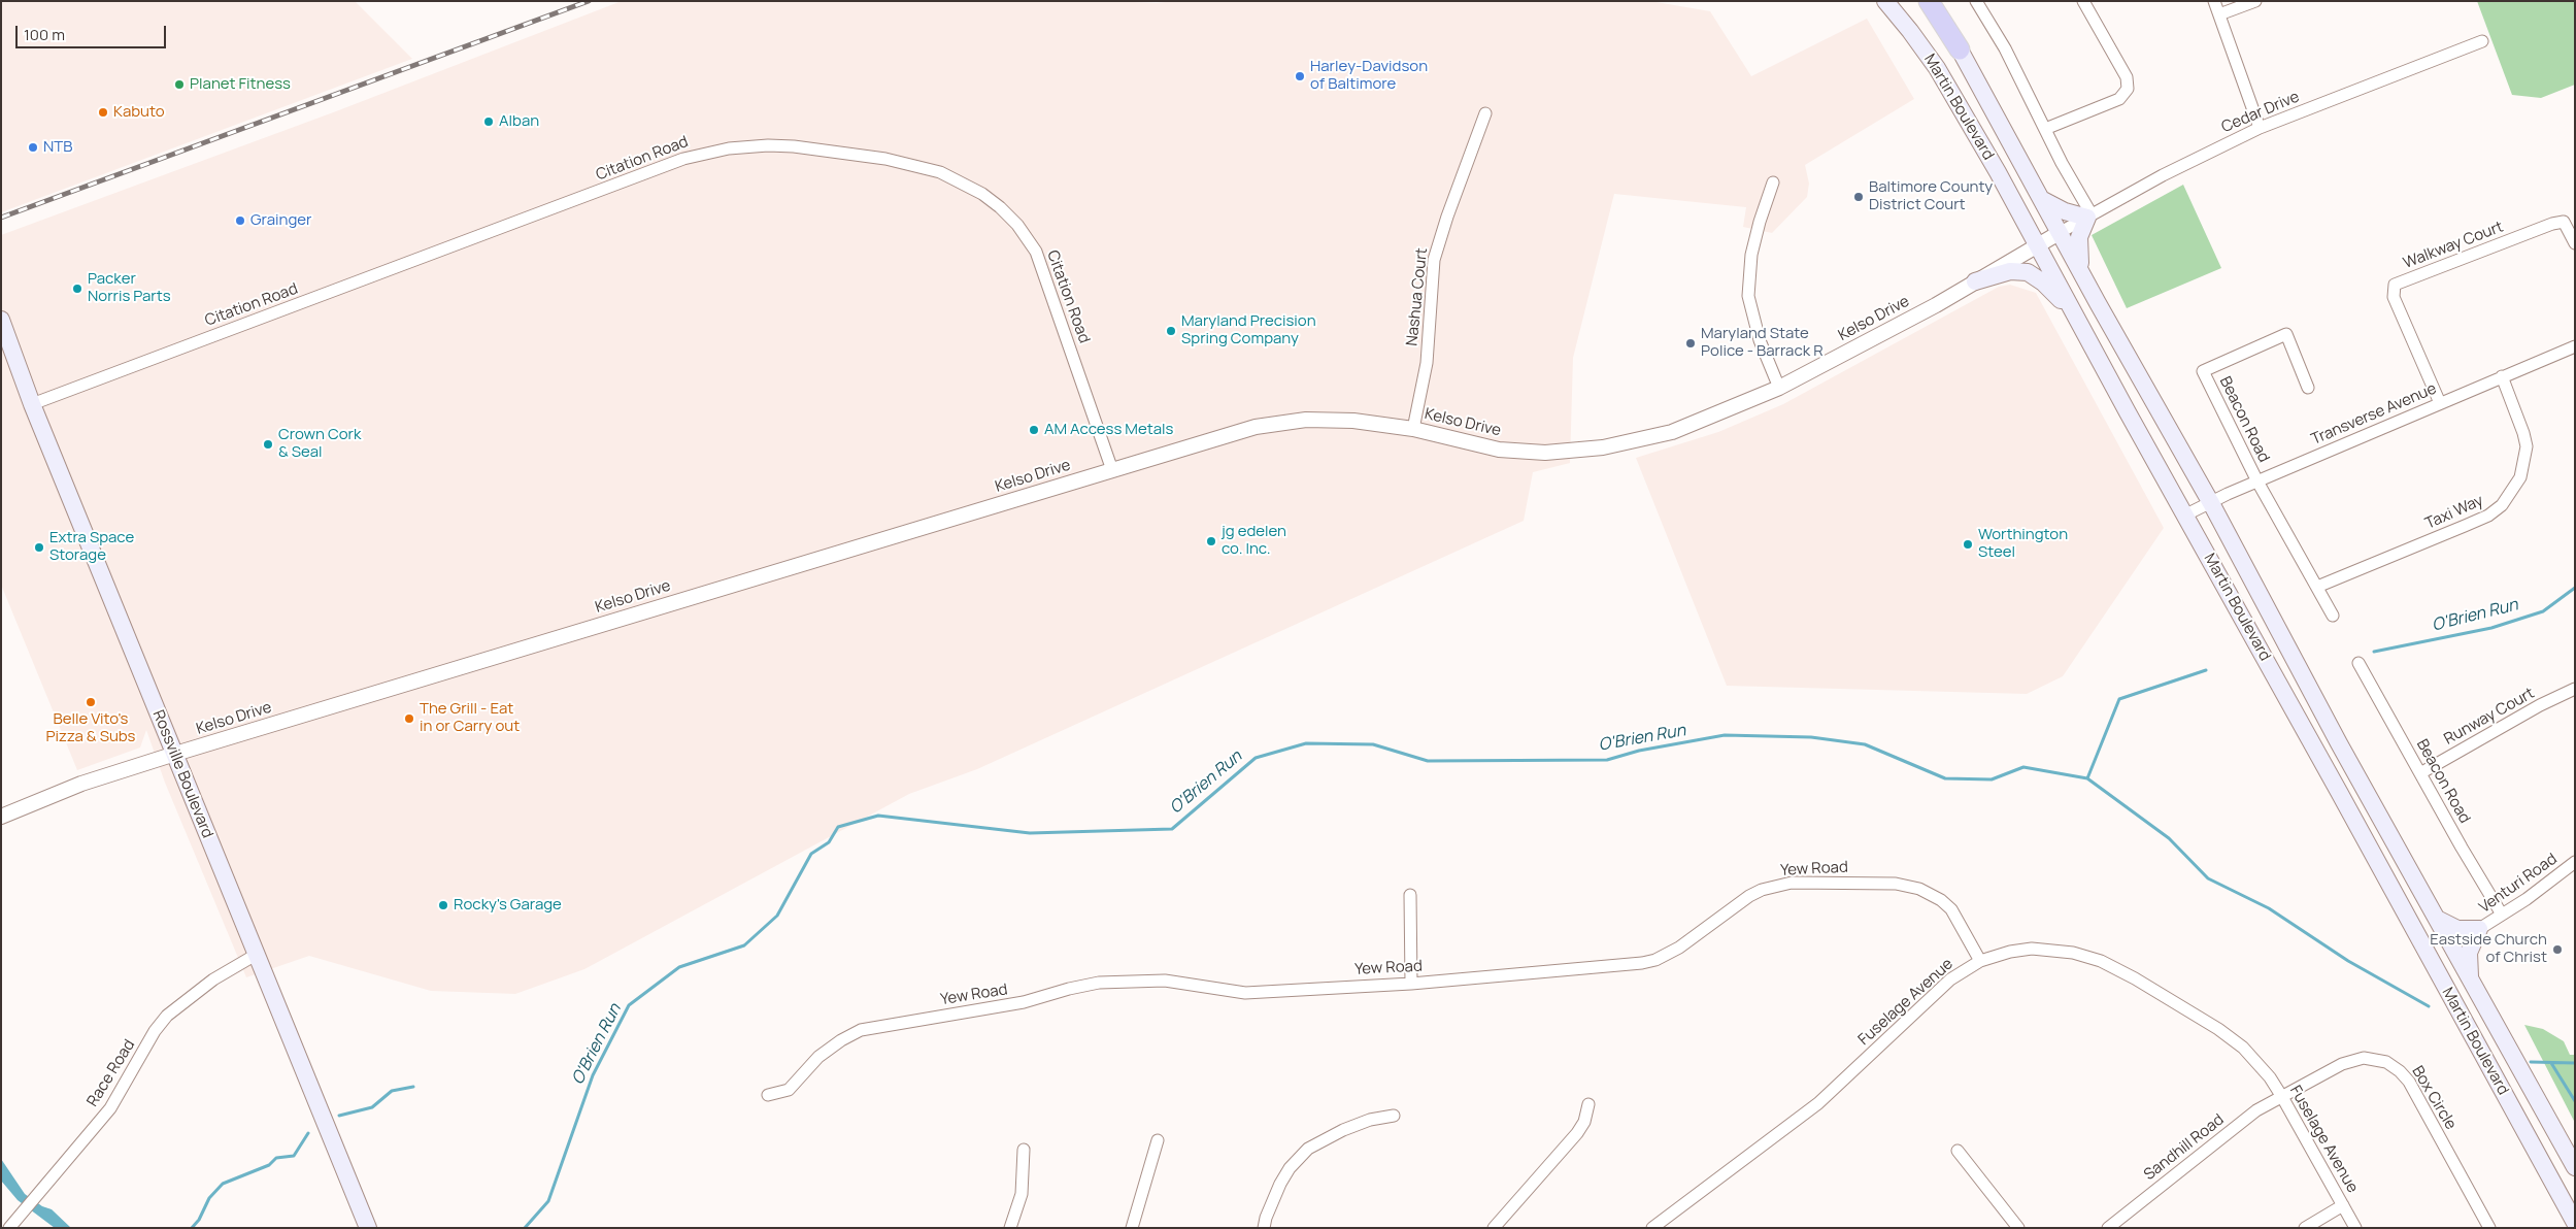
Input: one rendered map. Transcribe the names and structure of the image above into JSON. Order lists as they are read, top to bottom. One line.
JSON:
{"streets":{"main road":["Martin Boulevard","Rossville Boulevard"],"street":["Cedar Drive","Citation Road","Walkway Court","Nashua Court","Kelso Drive","Transverse Avenue","Beacon Road","Taxi Way","Runway Court","Yew Road","Venturi Road","Fuselage Avenue","Race Road","Box Circle","Sandhill Road"]},"crossings":[["Martin Boulevard","Cedar Drive"],["Martin Boulevard","Kelso Drive"],["Martin Boulevard","Transverse Avenue"],["Cedar Drive","Kelso Drive"],["Citation Road","Kelso Drive"],["Citation Road","Rossville Boulevard"],["Walkway Court","Transverse Avenue"],["Nashua Court","Kelso Drive"],["Kelso Drive","Rossville Boulevard"],["Transverse Avenue","Beacon Road"],["Transverse Avenue","Taxi Way"],["Beacon Road","Taxi Way"],["Beacon Road","Runway Court"],["Beacon Road","Venturi Road"],["Rossville Boulevard","Race Road"],["Yew Road","Fuselage Avenue"],["Fuselage Avenue","Box Circle"],["Fuselage Avenue","Sandhill Road"],["Box Circle","Sandhill Road"]],"water":["O'Brien Run"],"places":["Harley-Davidson of Baltimore","Planet Fitness","Kabuto","Alban","NTB","Baltimore County District Court","Grainger","Packer Norris Parts","Maryland Precision Spring Company","Maryland State Police - Barrack R","AM Access Metals","Crown Cork & Seal","jg edelen co. Inc.","Worthington Steel","Extra Space Storage","Belle Vito's Pizza & Subs","The Grill - Eat in or Carry out","Rocky's Garage","Eastside Church of Christ"],"scale_bar":"100 m"}
